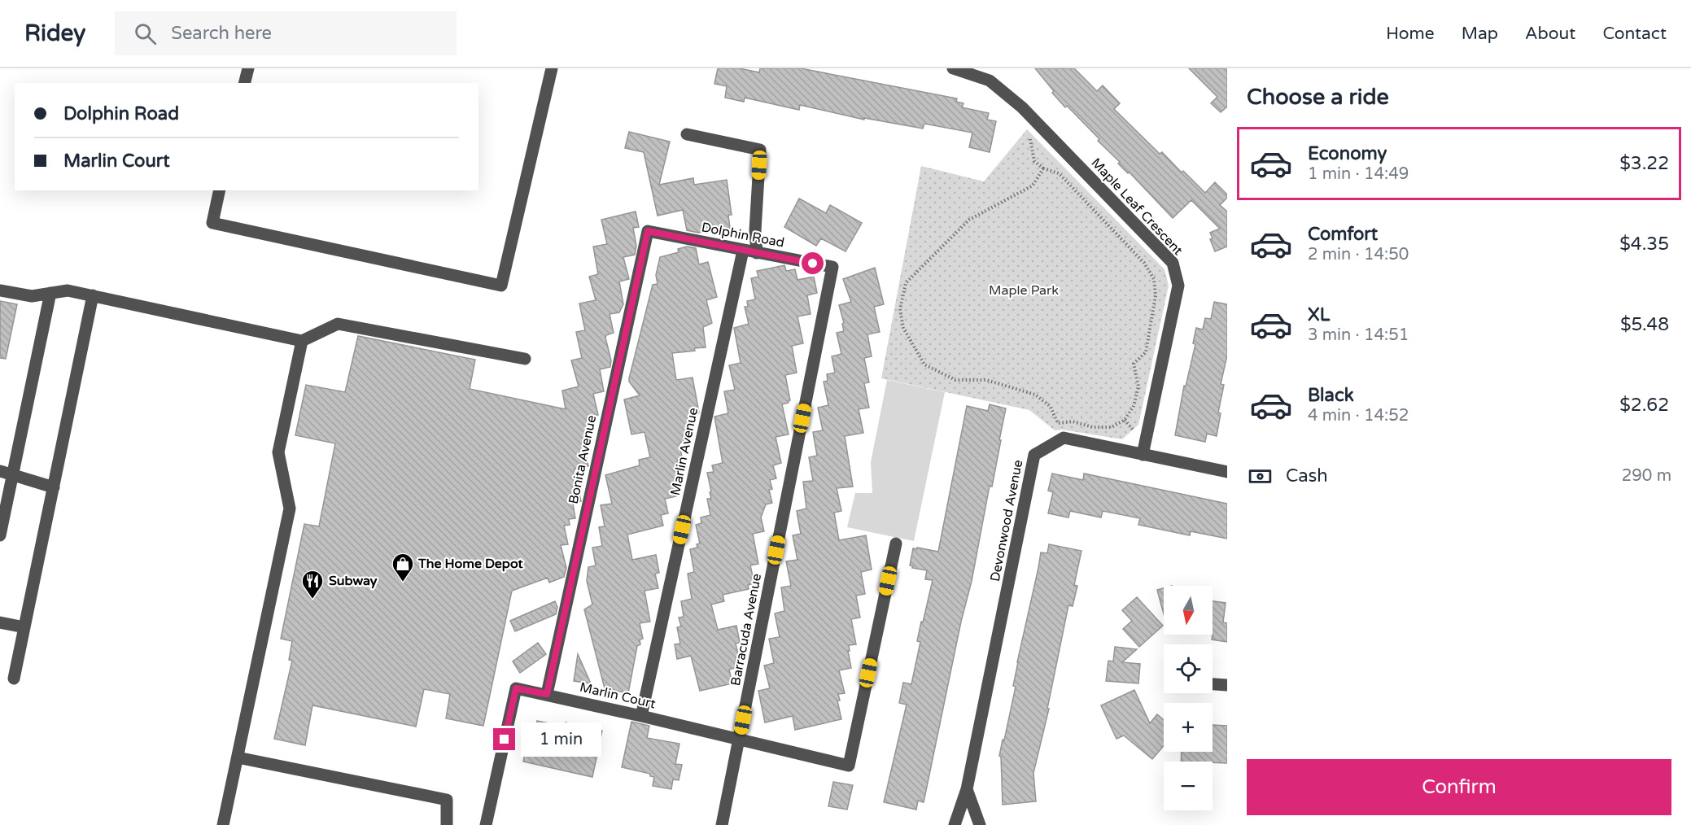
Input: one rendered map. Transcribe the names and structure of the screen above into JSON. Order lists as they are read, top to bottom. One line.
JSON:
{"streets":{"street":["Maple Leaf Crescent","Dolphin Road","Marlin Avenue","Bonita Avenue","Devonwood Avenue","Barracuda Avenue","Marlin Court"]},"crossings":[["Maple Leaf Crescent","Devonwood Avenue"],["Dolphin Road","Marlin Avenue"],["Dolphin Road","Bonita Avenue"],["Dolphin Road","Barracuda Avenue"],["Marlin Avenue","Marlin Court"],["Bonita Avenue","Marlin Court"],["Barracuda Avenue","Marlin Court"]],"parks":["Maple Park"],"places":{"shop":["The Home Depot"],"restaurant":["Subway"]},"north":"bottom","page":{"header":"Ridey","search":"Search here","nav":["Home","Map","About","Contact"],"heading":"Choose a ride","banner":["Dolphin Road","Marlin Court"],"list":[{"name":"Economy","note":"1 min · 14:49","value":"$3.22"},{"name":"Comfort","note":"2 min · 14:50","value":"$4.35"},{"name":"XL","note":"3 min · 14:51","value":"$5.48"},{"name":"Black","note":"4 min · 14:52","value":"$2.62"}],"pay":["Cash","290 m"],"map_buttons":["+","−"],"bubble":"1 min","buttons":"Confirm"}}
